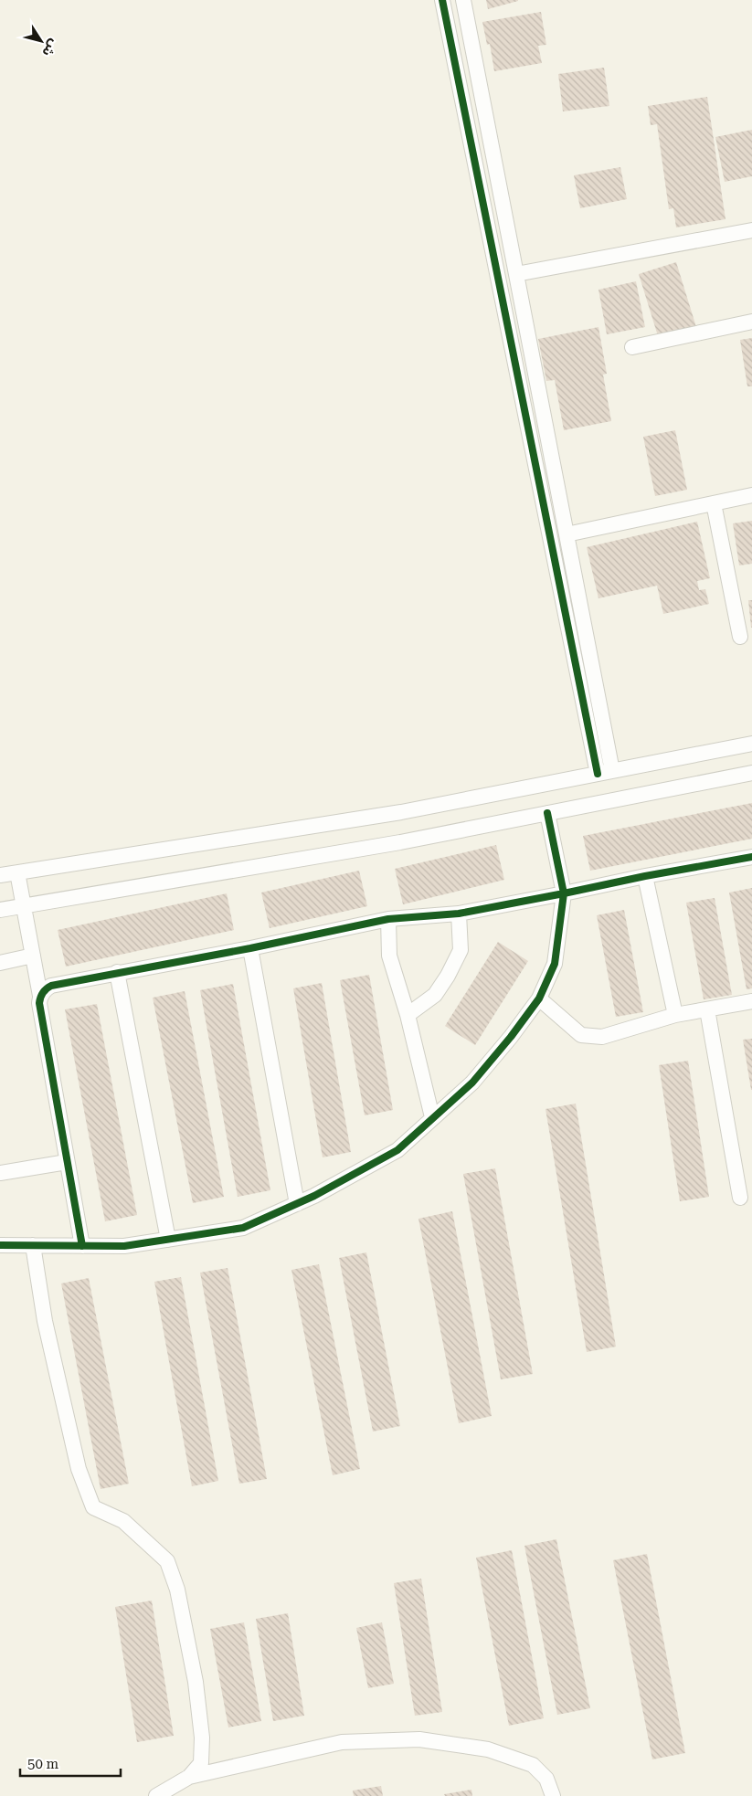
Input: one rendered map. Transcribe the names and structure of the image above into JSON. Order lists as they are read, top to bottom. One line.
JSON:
{"scale_bar":"50 m","north":"bottom right"}
